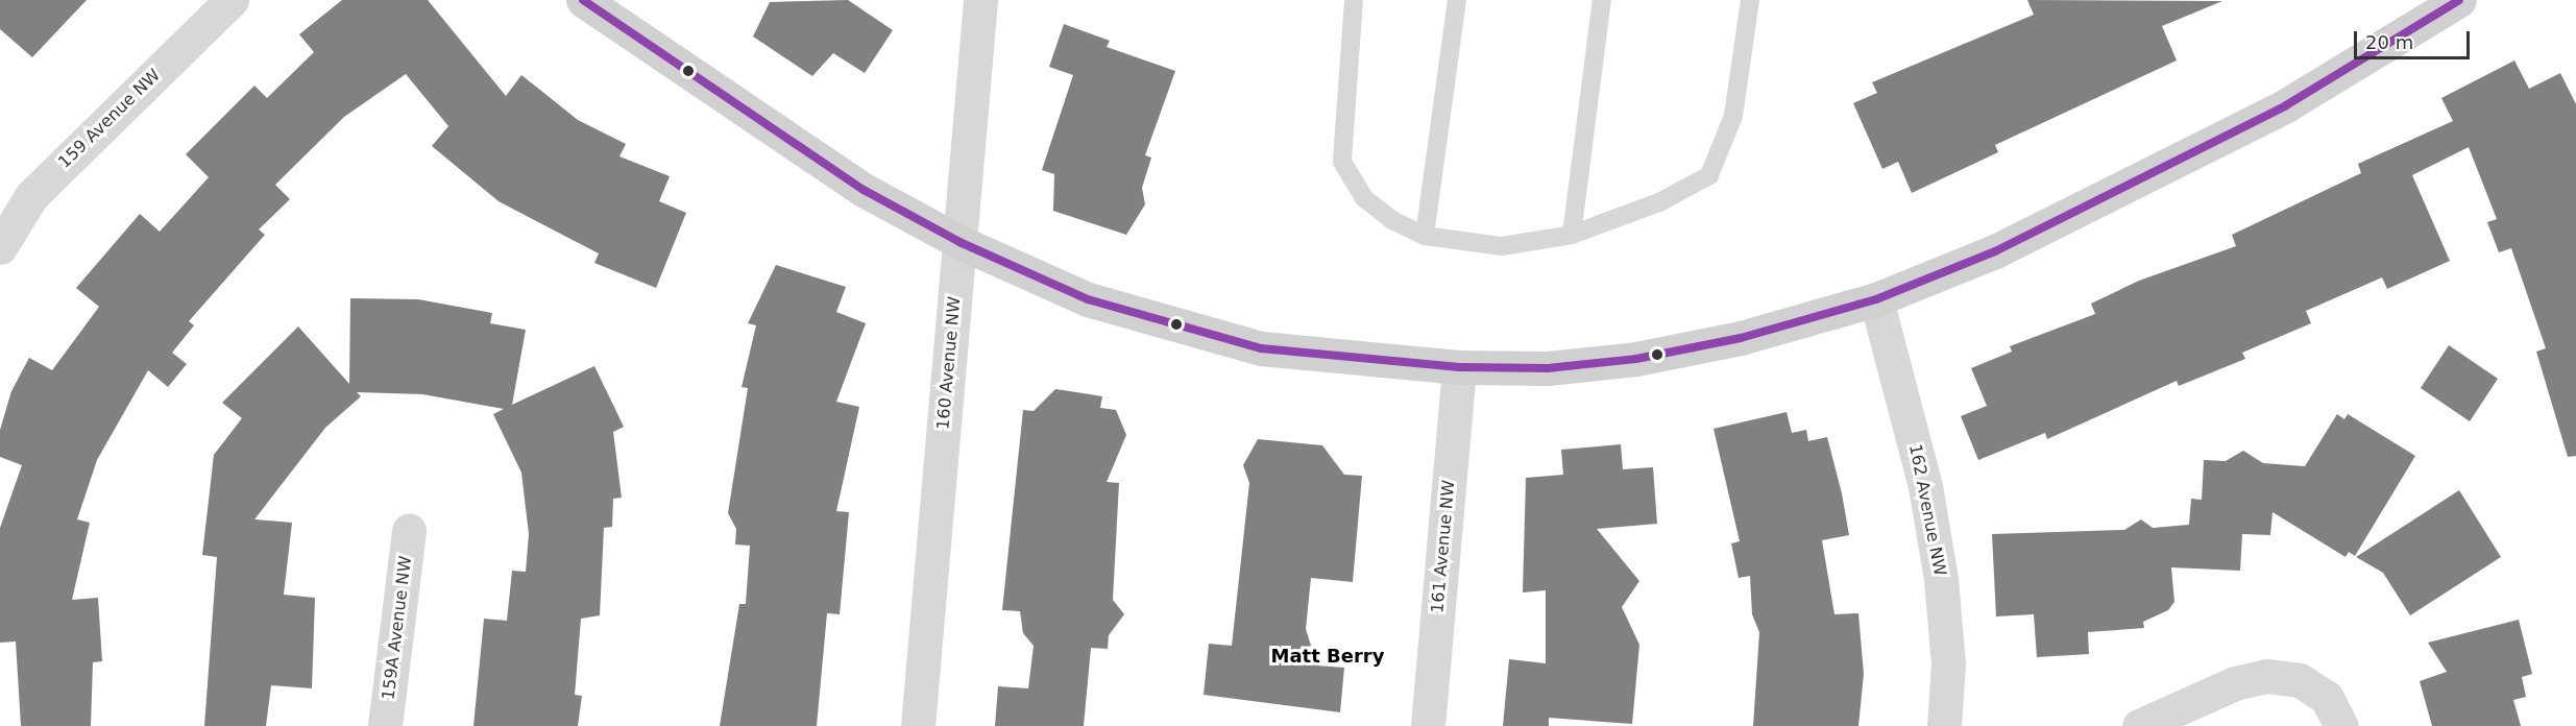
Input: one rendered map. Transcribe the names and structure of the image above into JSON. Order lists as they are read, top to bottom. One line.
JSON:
{"streets":{"street":["159 Avenue NW","160 Avenue NW","162 Avenue NW","161 Avenue NW","159A Avenue NW"]},"districts":["Matt Berry"],"scale_bar":"20 m"}
